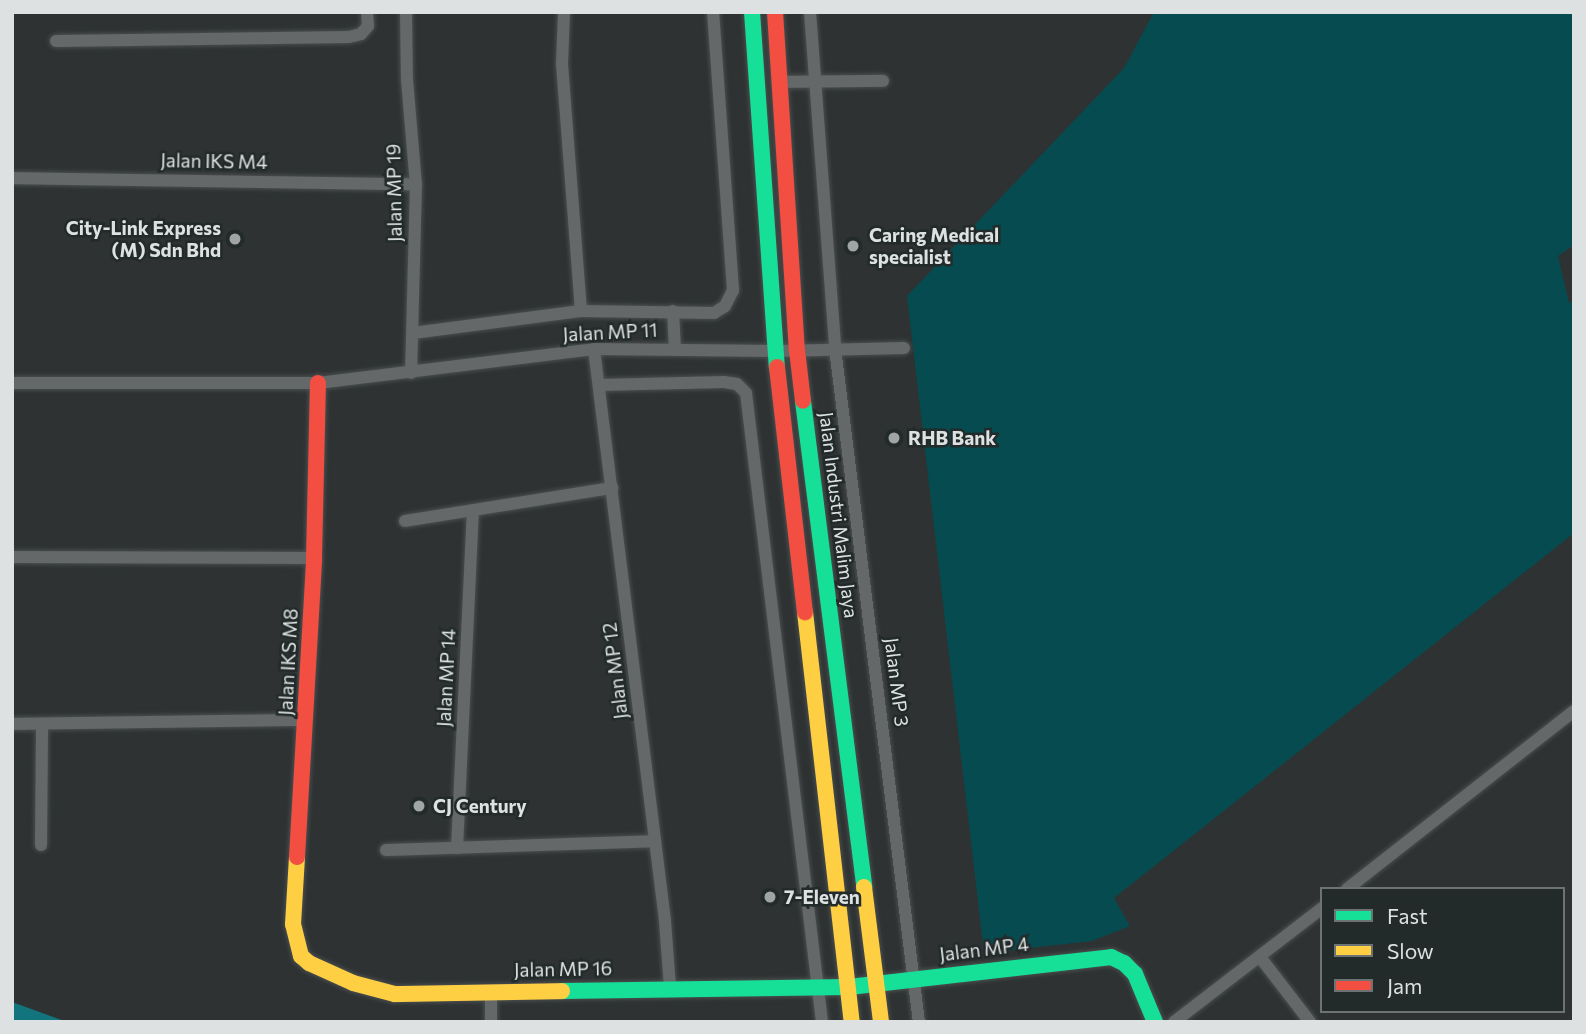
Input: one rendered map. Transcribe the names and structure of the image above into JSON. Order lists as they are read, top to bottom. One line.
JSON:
{"streets":{"main road":["Jalan Industri Malim Jaya","Jalan IKS M8","Jalan MP 4","Jalan MP 16"],"street":["Jalan IKS M4","Jalan MP 19","Jalan MP 11","Jalan MP 12","Jalan MP 14","Jalan MP 3"]},"crossings":[["Jalan IKS M4","Jalan MP 19"],["Jalan MP 19","Jalan MP 11"],["Jalan MP 11","Jalan Industri Malim Jaya"],["Jalan MP 11","Jalan IKS M8"],["Jalan MP 11","Jalan MP 12"],["Jalan MP 11","Jalan MP 3"],["Jalan Industri Malim Jaya","Jalan MP 4"],["Jalan IKS M8","Jalan MP 16"],["Jalan MP 12","Jalan MP 16"],["Jalan MP 3","Jalan MP 4"],["Jalan MP 4","Jalan MP 16"]],"places":["City-Link Express (M) Sdn Bhd","Caring Medical specialist","RHB Bank","CJ Century","7-Eleven"],"legend":["Fast","Slow","Jam"]}
